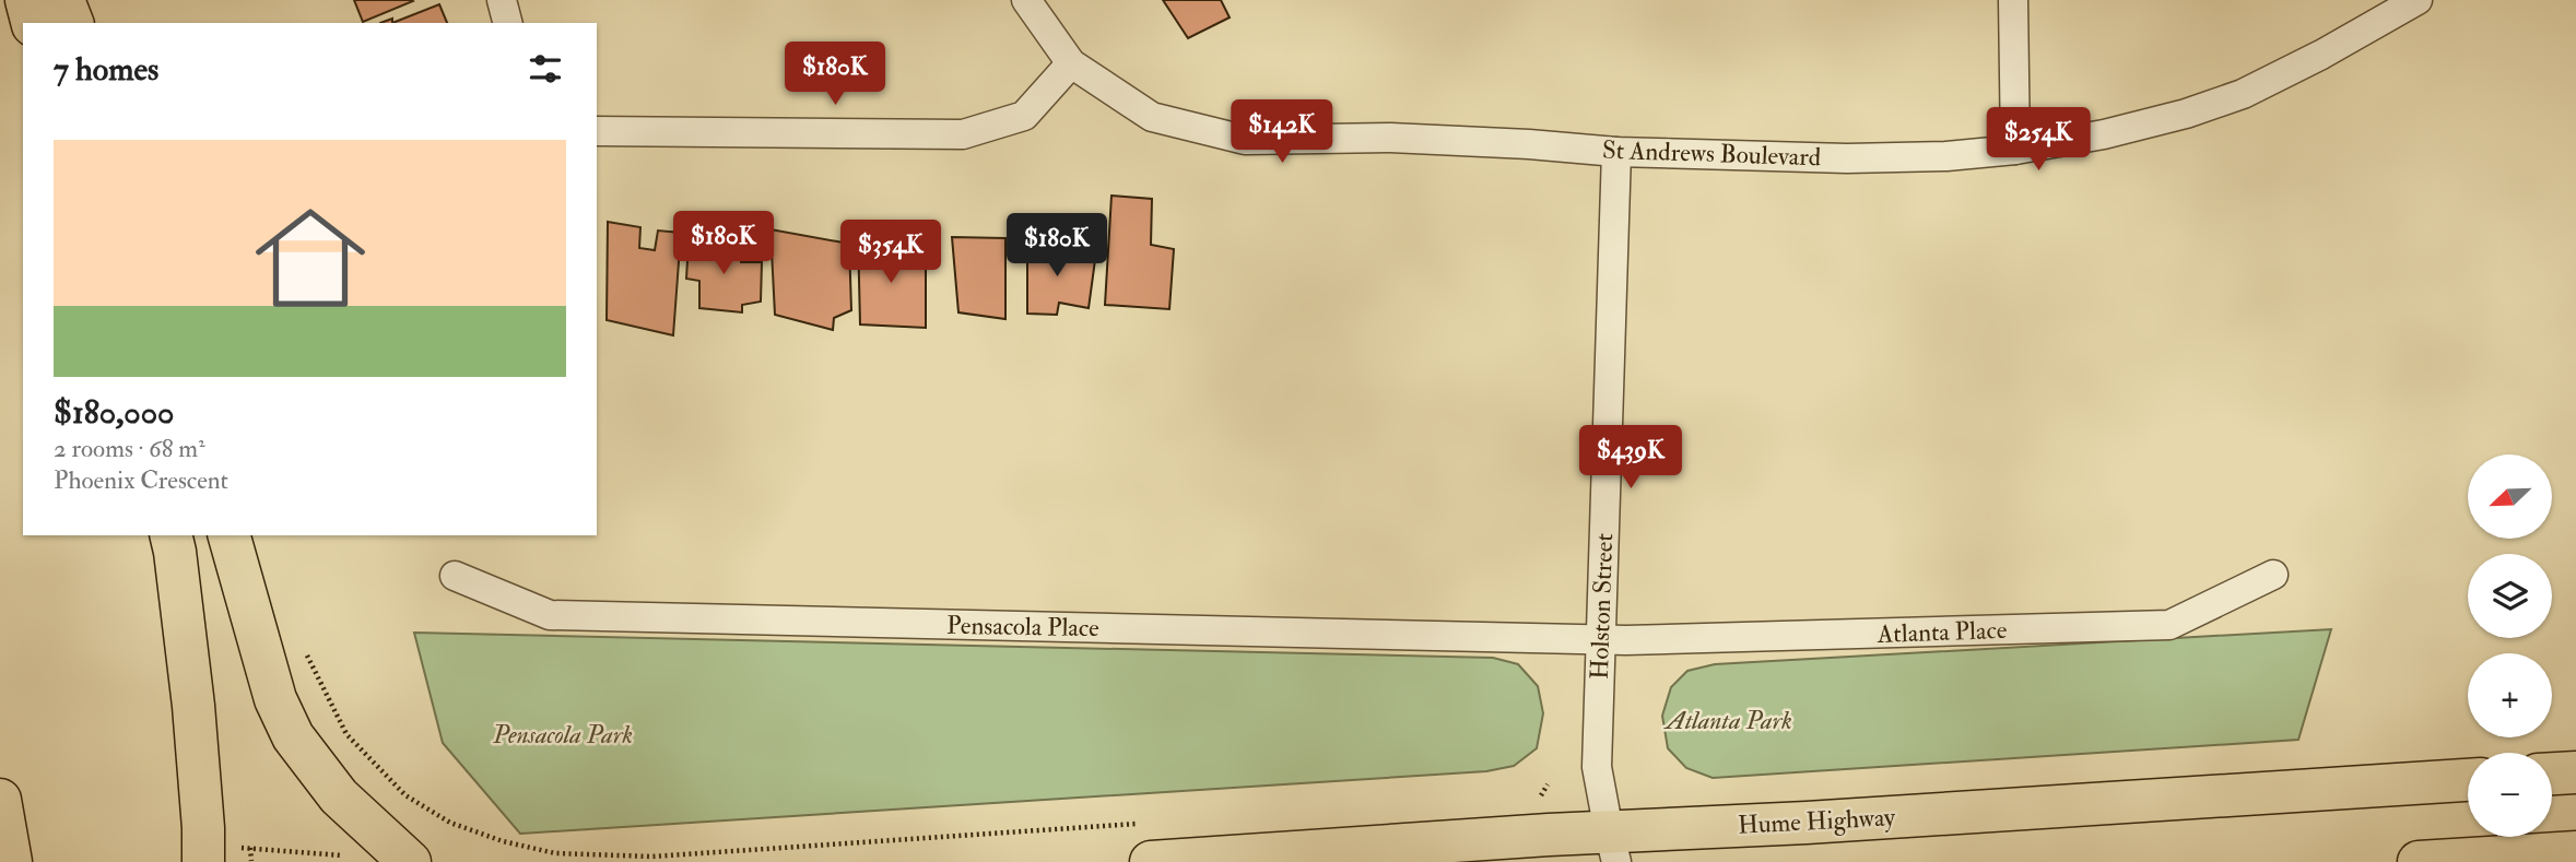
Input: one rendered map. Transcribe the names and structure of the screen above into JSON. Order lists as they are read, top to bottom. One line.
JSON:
{"streets":{"highway":["Hume Highway"],"street":["St Andrews Boulevard","Holston Street","Pensacola Place","Atlanta Place"]},"crossings":[["St Andrews Boulevard","Holston Street"],["Holston Street","Pensacola Place"],["Holston Street","Atlanta Place"],["Holston Street","Hume Highway"],["Pensacola Place","Atlanta Place"]],"parks":["Atlanta Park","Pensacola Park"],"north":"bottom left","page":{"heading":"7 homes","price":["$180K","$142K","$254K","$180K","$180K","$354K","$439K"],"list":[{"name":"$180,000","note":"2 rooms · 68 m² · Phoenix Crescent"}],"map_buttons":["+","−"]}}
